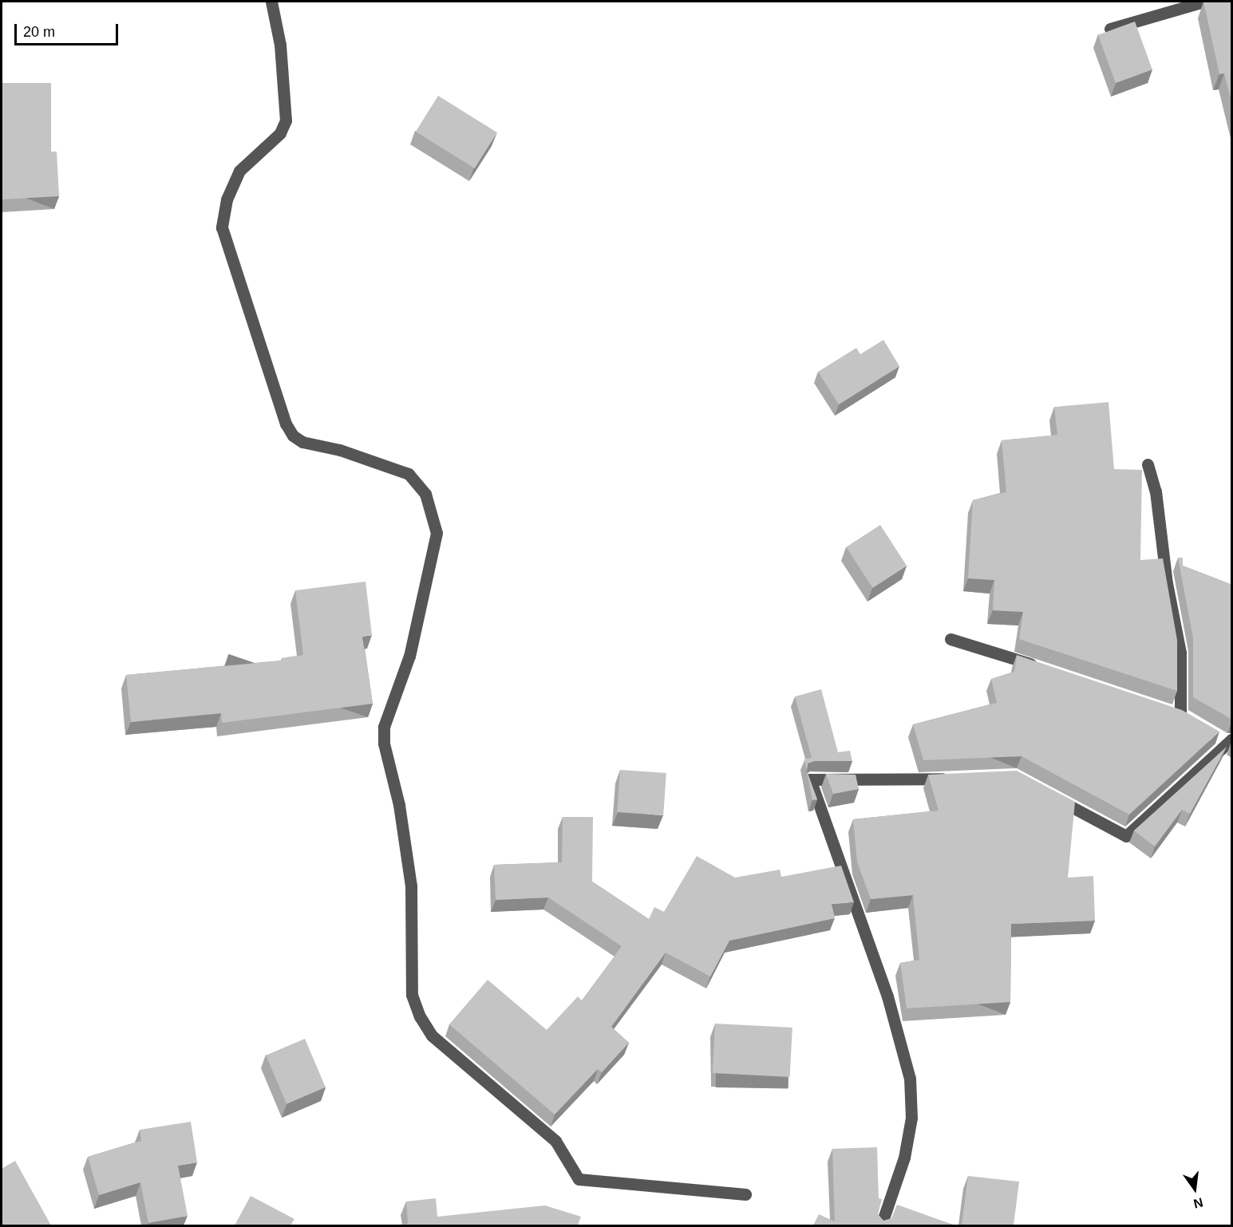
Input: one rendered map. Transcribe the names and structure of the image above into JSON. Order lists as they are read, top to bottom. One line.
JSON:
{"scale_bar":"20 m","north":"bottom"}
